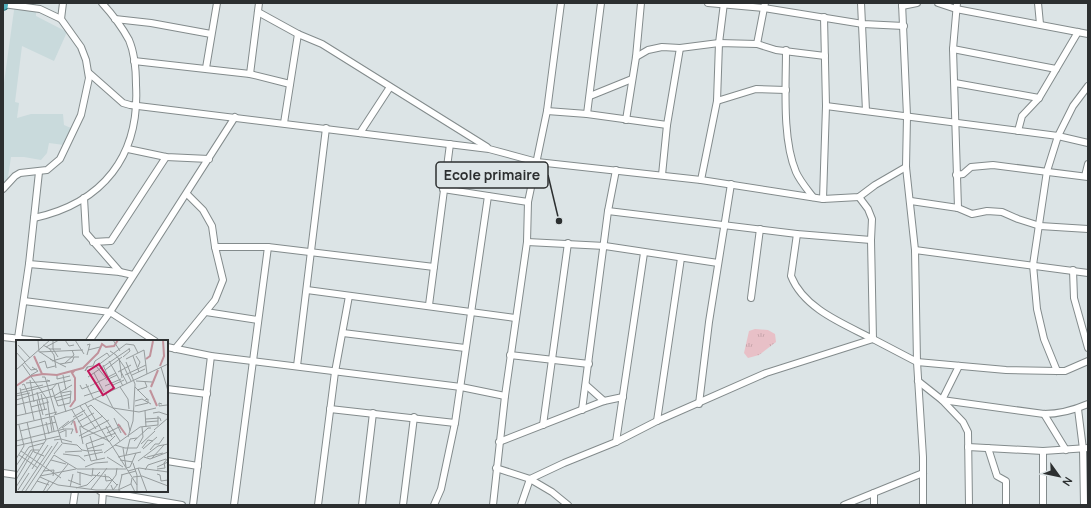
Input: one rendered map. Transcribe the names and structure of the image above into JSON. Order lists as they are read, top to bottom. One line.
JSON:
{"places":["Ecole primaire"],"north":"bottom right"}
